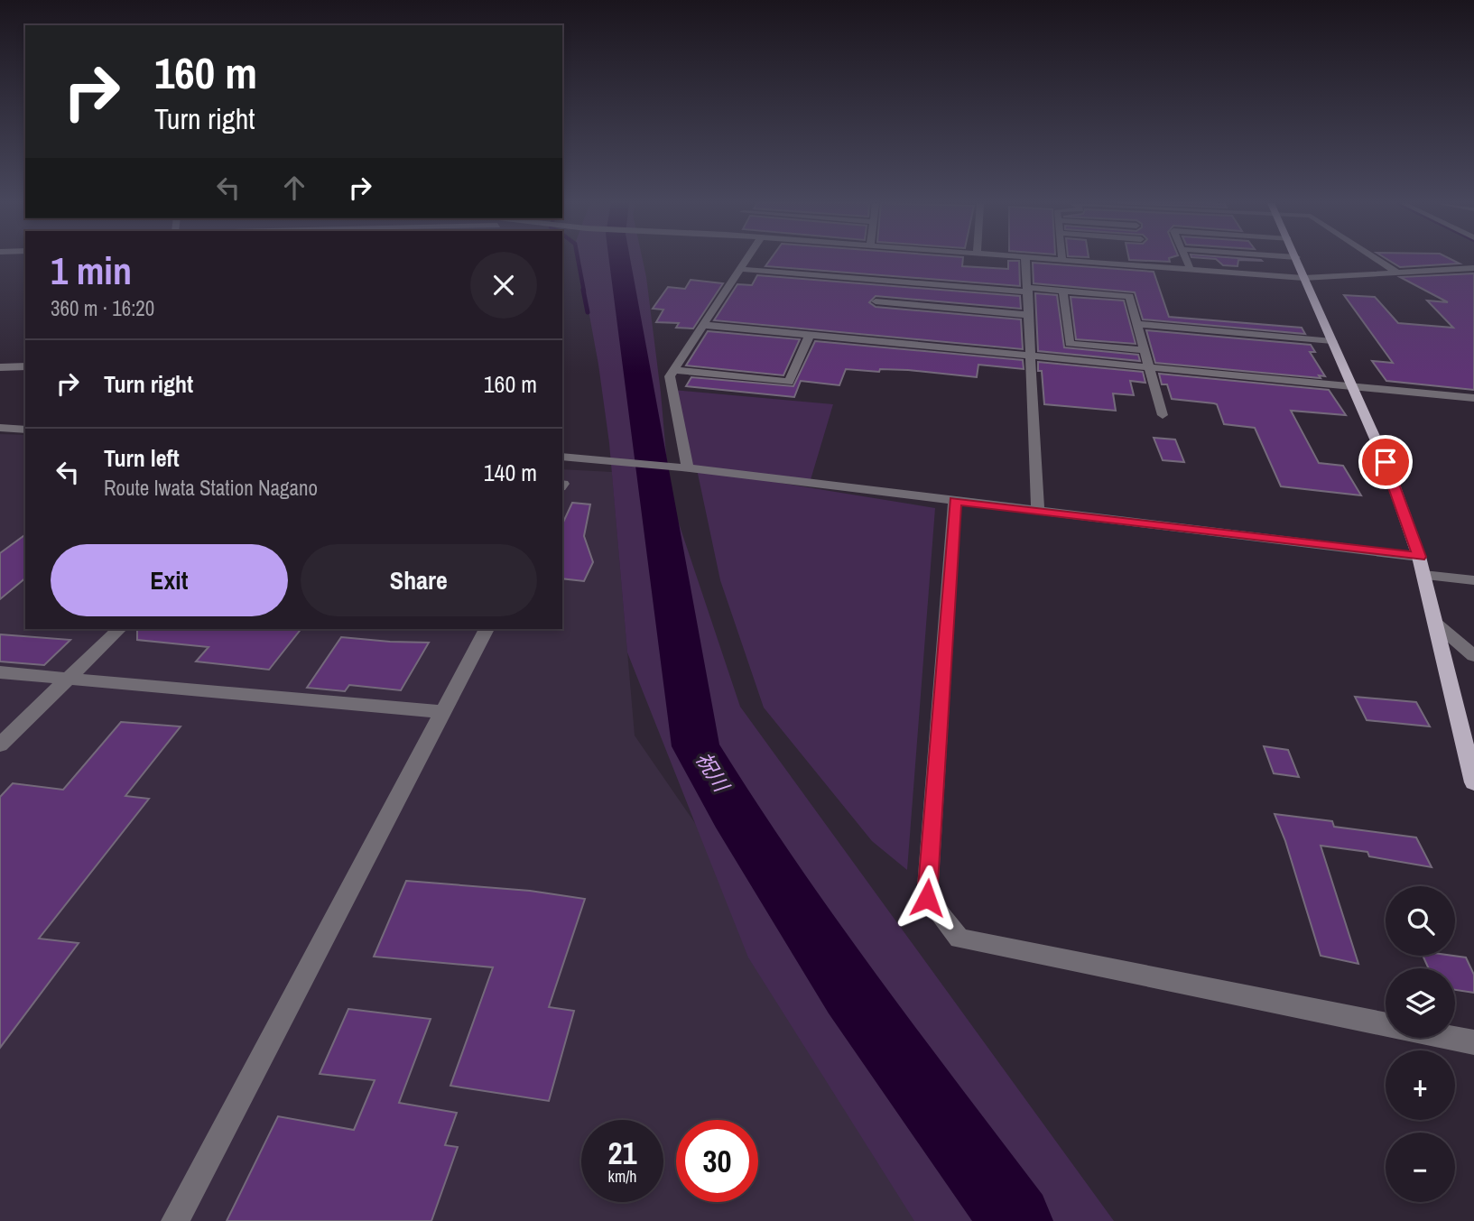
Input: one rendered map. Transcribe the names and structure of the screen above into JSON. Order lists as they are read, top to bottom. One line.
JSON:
{"water":["祝川"],"page":{"turn":["160 m","Turn right"],"heading":["1 min","360 m · 16:20"],"list":[{"name":"Turn right","value":"160 m"},{"name":"Turn left","note":"Route Iwata Station Nagano","value":"140 m"}],"buttons":["Exit","Share"],"map_buttons":["+","−"],"speed":"21 km/h","limit":"30"}}
